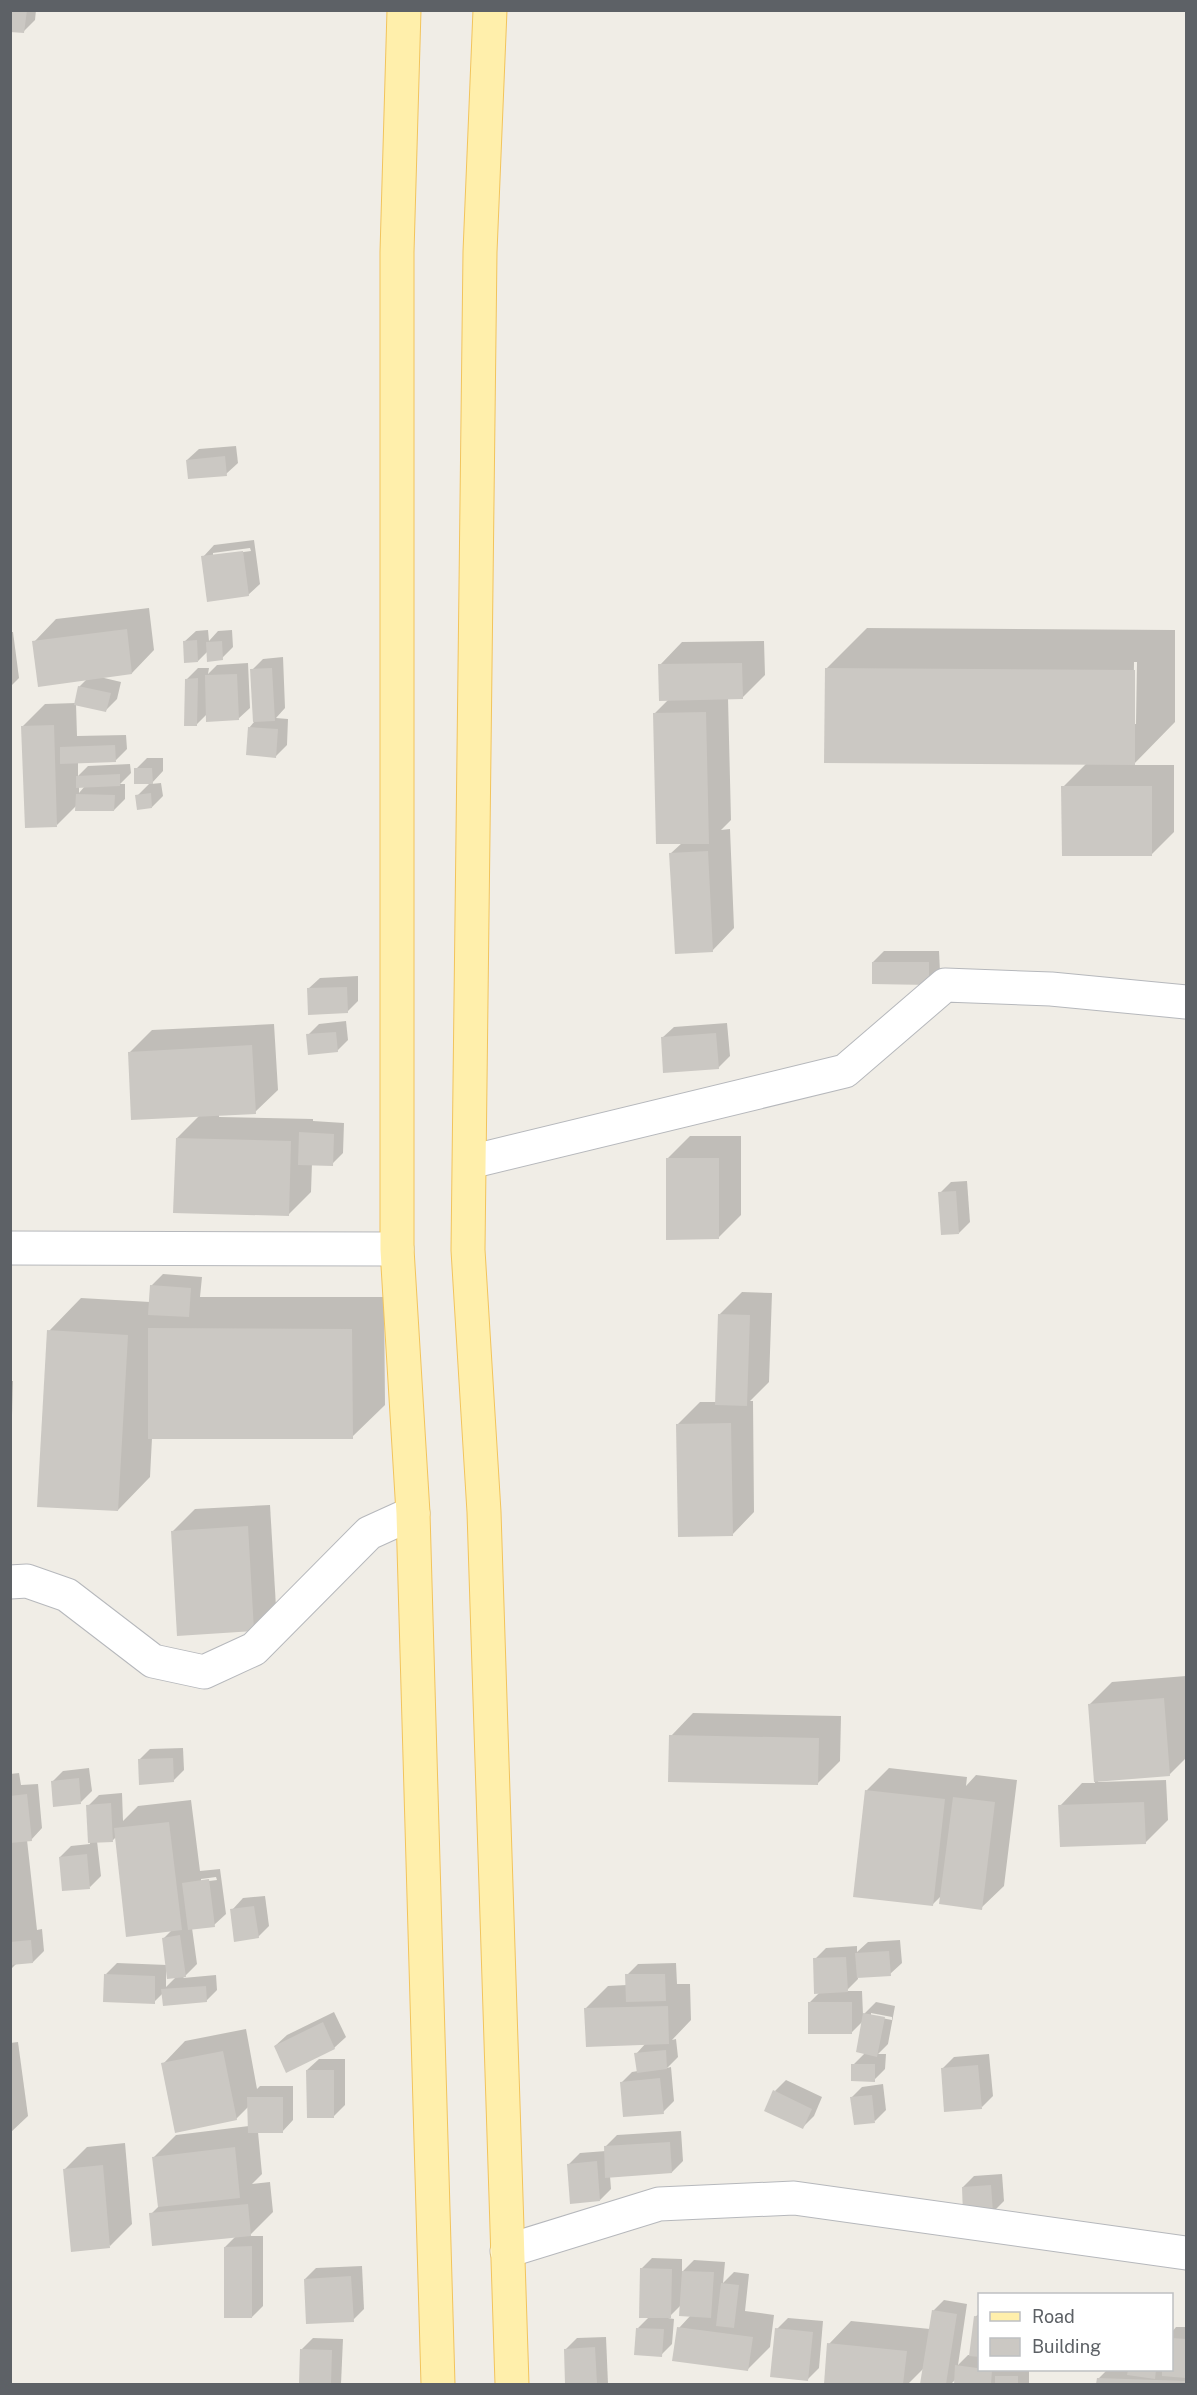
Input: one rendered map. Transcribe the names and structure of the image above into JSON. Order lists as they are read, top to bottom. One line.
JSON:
{"legend":["Road","Building"]}
